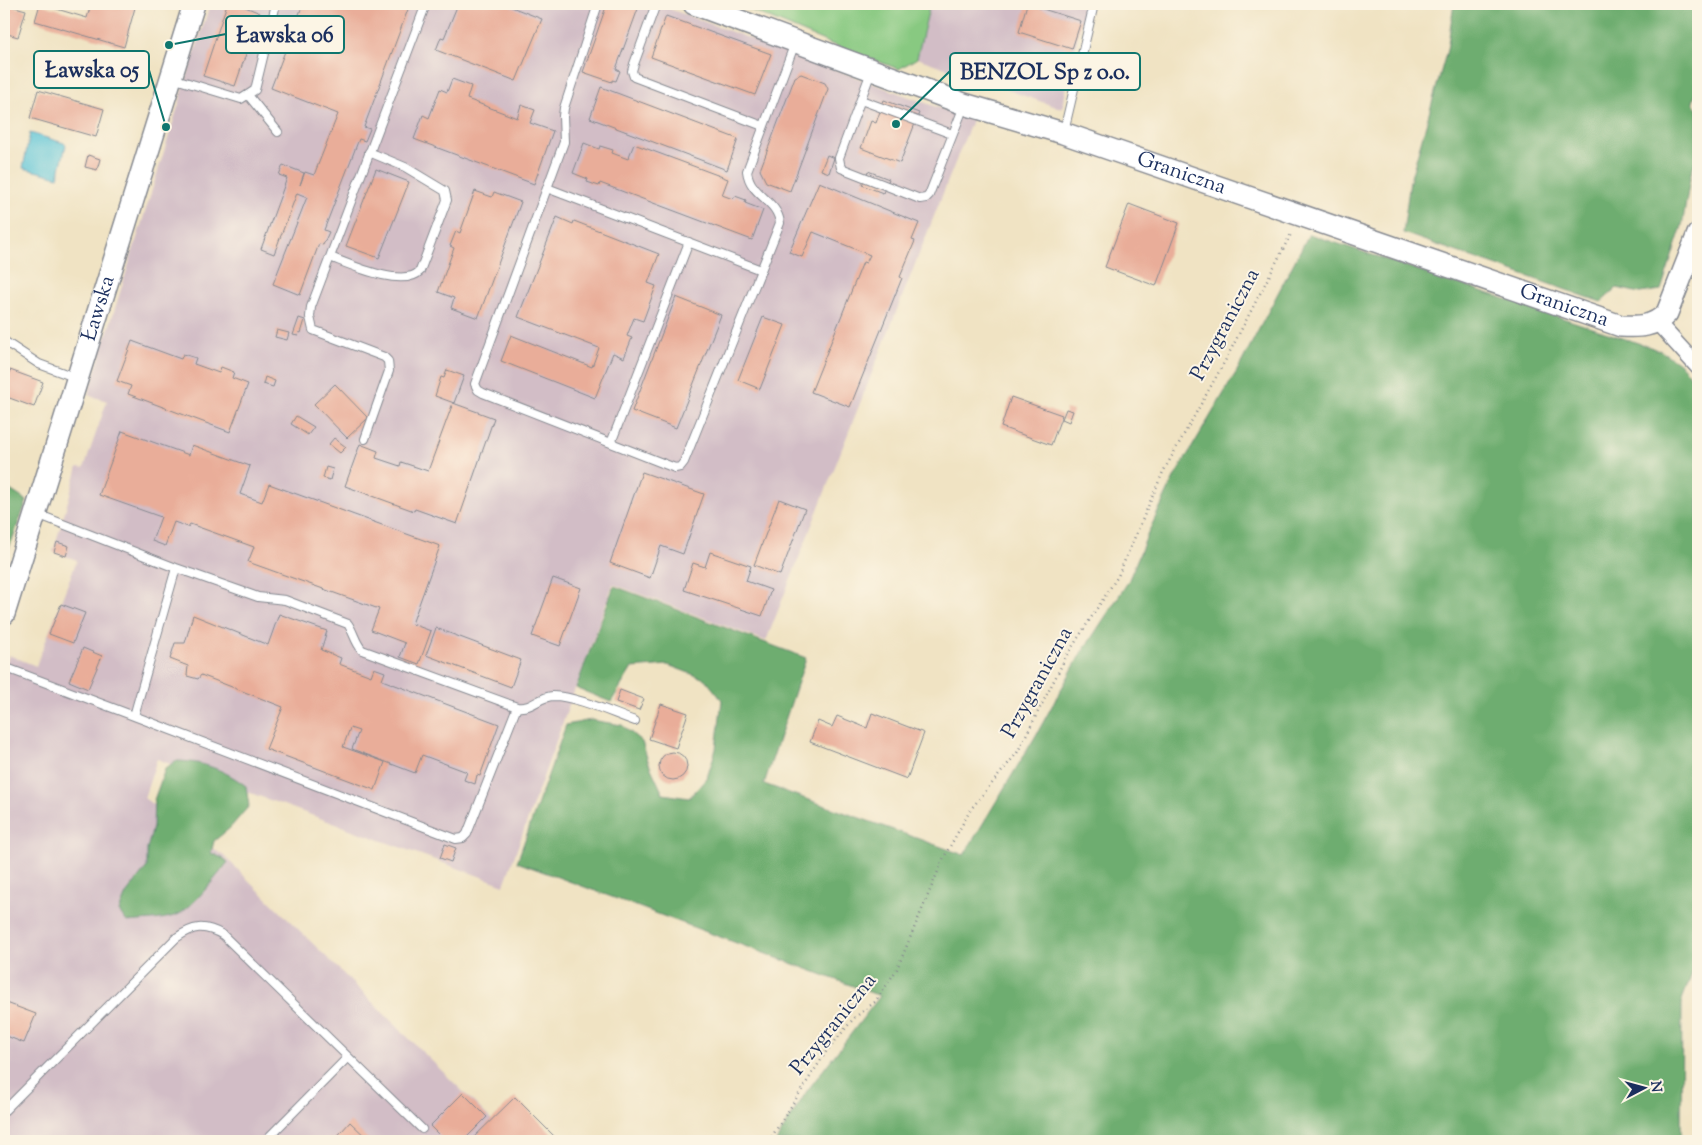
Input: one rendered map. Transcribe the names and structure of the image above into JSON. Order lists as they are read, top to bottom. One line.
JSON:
{"streets":{"street":["Graniczna","Ławska"],"path":["Przygraniczna"]},"crossings":[["Graniczna","Przygraniczna"]],"places":["Ławska 06","BENZOL Sp z o.o.","Ławska 05"],"north":"right"}
